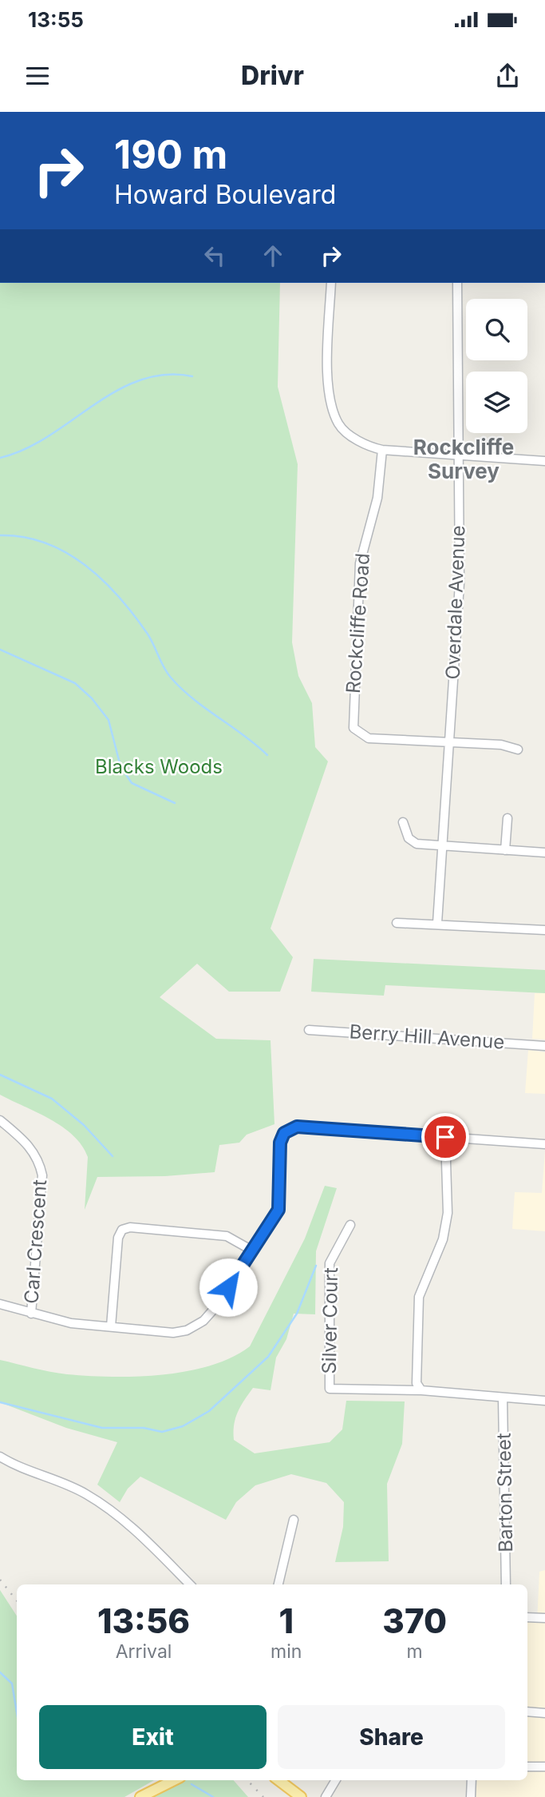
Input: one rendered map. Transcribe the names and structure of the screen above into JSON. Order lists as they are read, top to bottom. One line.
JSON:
{"streets":{"street":["Overdale Avenue","Rockcliffe Road","Berry Hill Avenue","Carl Crescent","Silver Court","Barton Street"]},"crossings":[["Overdale Avenue","Rockcliffe Road"]],"districts":["Rockcliffe Survey"],"parks":["Blacks Woods"],"page":{"status":"13:55","header":"Drivr","turn":["190 m","Howard Boulevard"],"eta":["13:56","Arrival","1","min","370","m"],"buttons":["Exit","Share"]}}
